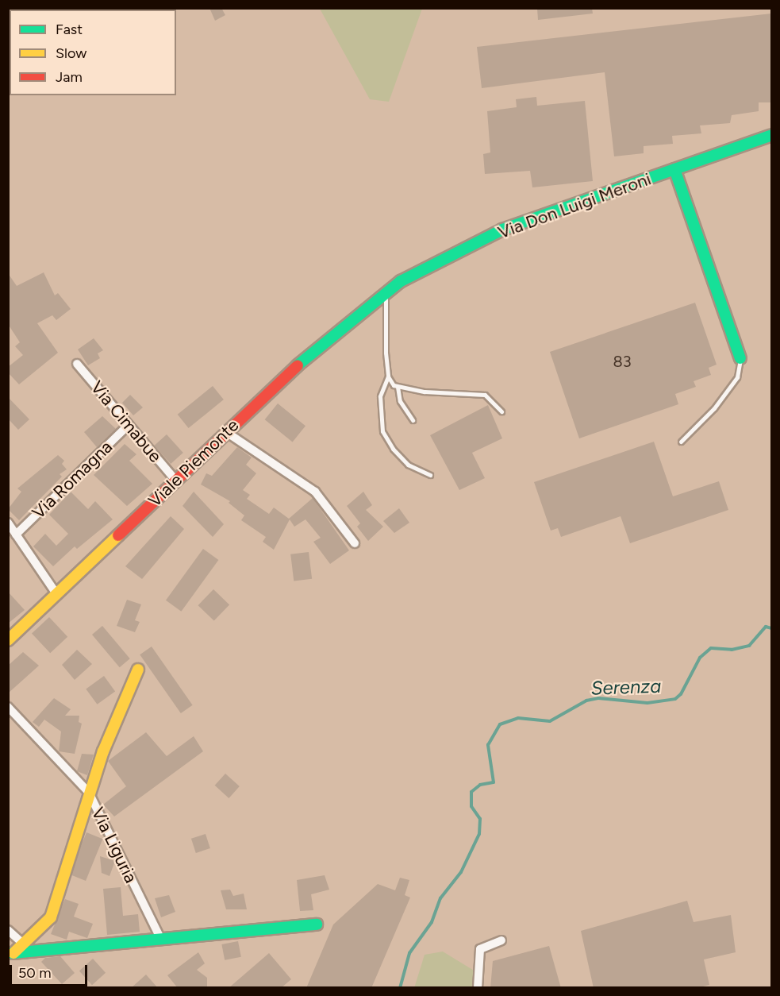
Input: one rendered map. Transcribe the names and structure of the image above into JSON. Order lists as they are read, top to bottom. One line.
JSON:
{"streets":{"street":["Via Don Luigi Meroni","Via Cimabue","Viale Piemonte","Via Romagna","Via Liguria"]},"crossings":[["Via Don Luigi Meroni","Viale Piemonte"],["Via Cimabue","Viale Piemonte"],["Via Cimabue","Via Romagna"]],"water":["Serenza"],"house_numbers":["83"],"legend":["Fast","Slow","Jam"],"scale_bar":"50 m"}
